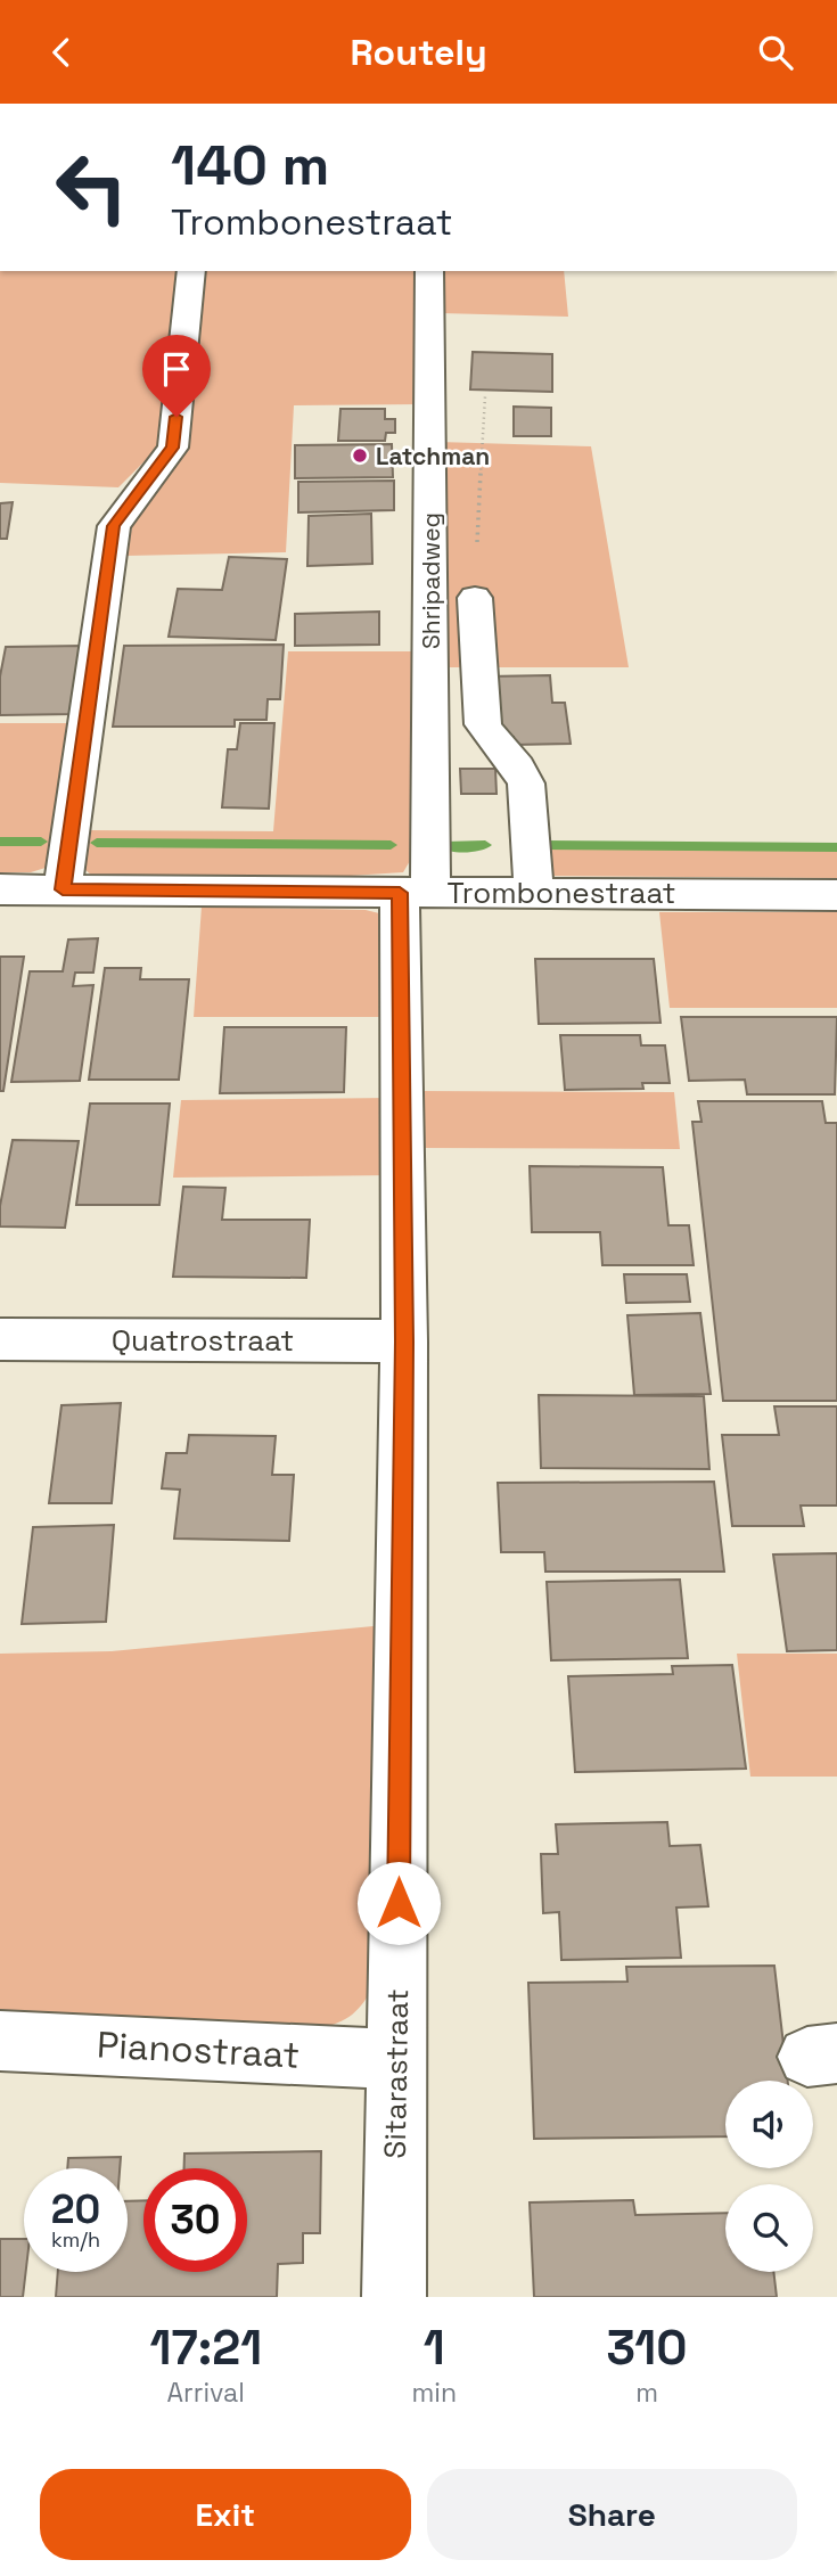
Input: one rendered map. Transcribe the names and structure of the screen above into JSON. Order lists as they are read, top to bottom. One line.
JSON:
{"streets":{"street":["Shripadweg","Trombonestraat","Quatrostraat","Pianostraat","Sitarastraat"]},"crossings":[["Shripadweg","Trombonestraat"],["Shripadweg","Sitarastraat"],["Trombonestraat","Sitarastraat"],["Quatrostraat","Sitarastraat"],["Pianostraat","Sitarastraat"]],"places":["Latchman"],"page":{"header":"Routely","turn":["140 m","Trombonestraat"],"speed":"20 km/h","limit":"30","eta":["17:21","Arrival","1","min","310","m"],"buttons":["Exit","Share"]}}
